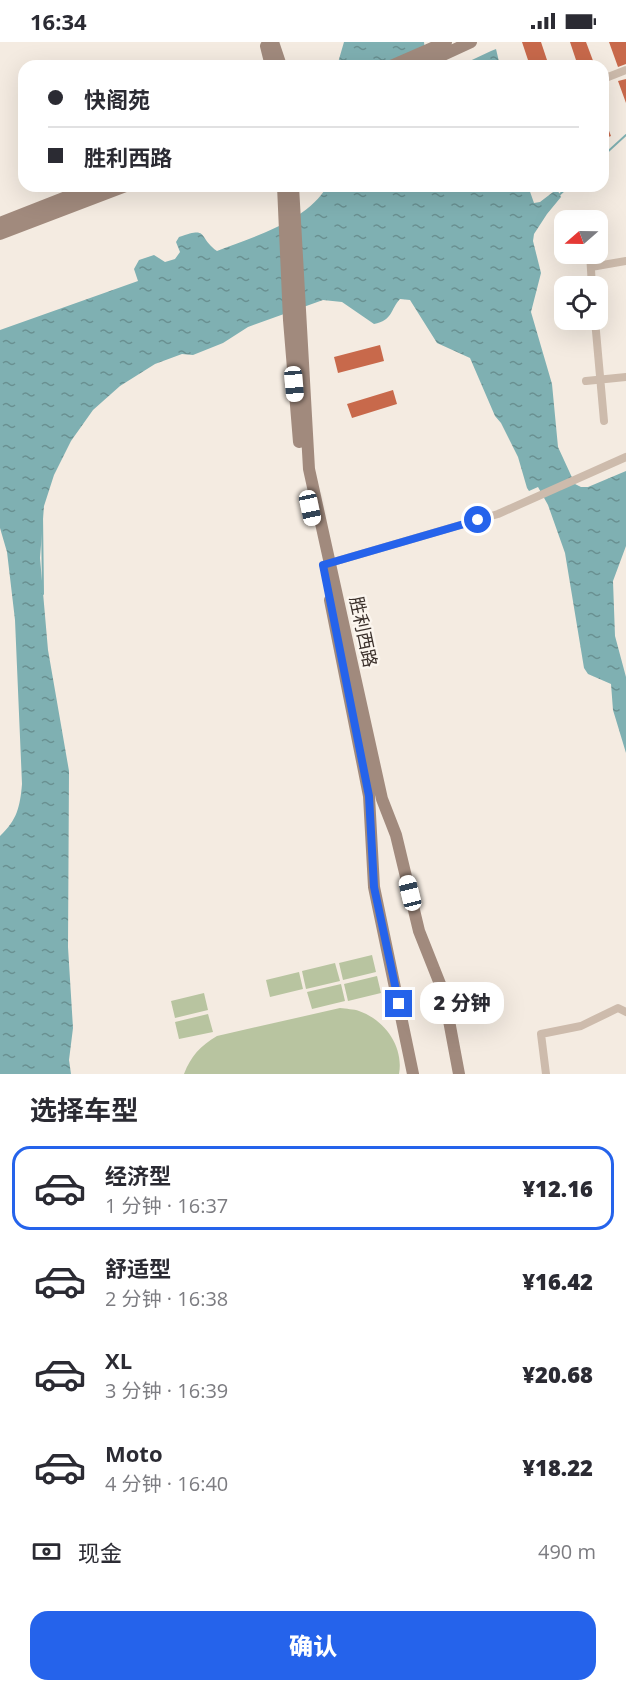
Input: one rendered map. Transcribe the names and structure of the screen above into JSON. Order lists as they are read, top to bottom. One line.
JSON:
{"streets":{"main road":["胜利西路"]},"north":"left","page":{"status":"16:34","banner":["快阁苑","胜利西路"],"bubble":"2 分钟","heading":"选择车型","list":[{"name":"经济型","note":"1 分钟 · 16:37","value":"¥12.16"},{"name":"舒适型","note":"2 分钟 · 16:38","value":"¥16.42"},{"name":"XL","note":"3 分钟 · 16:39","value":"¥20.68"},{"name":"Moto","note":"4 分钟 · 16:40","value":"¥18.22"}],"pay":["现金","490 m"],"buttons":"确认"}}
